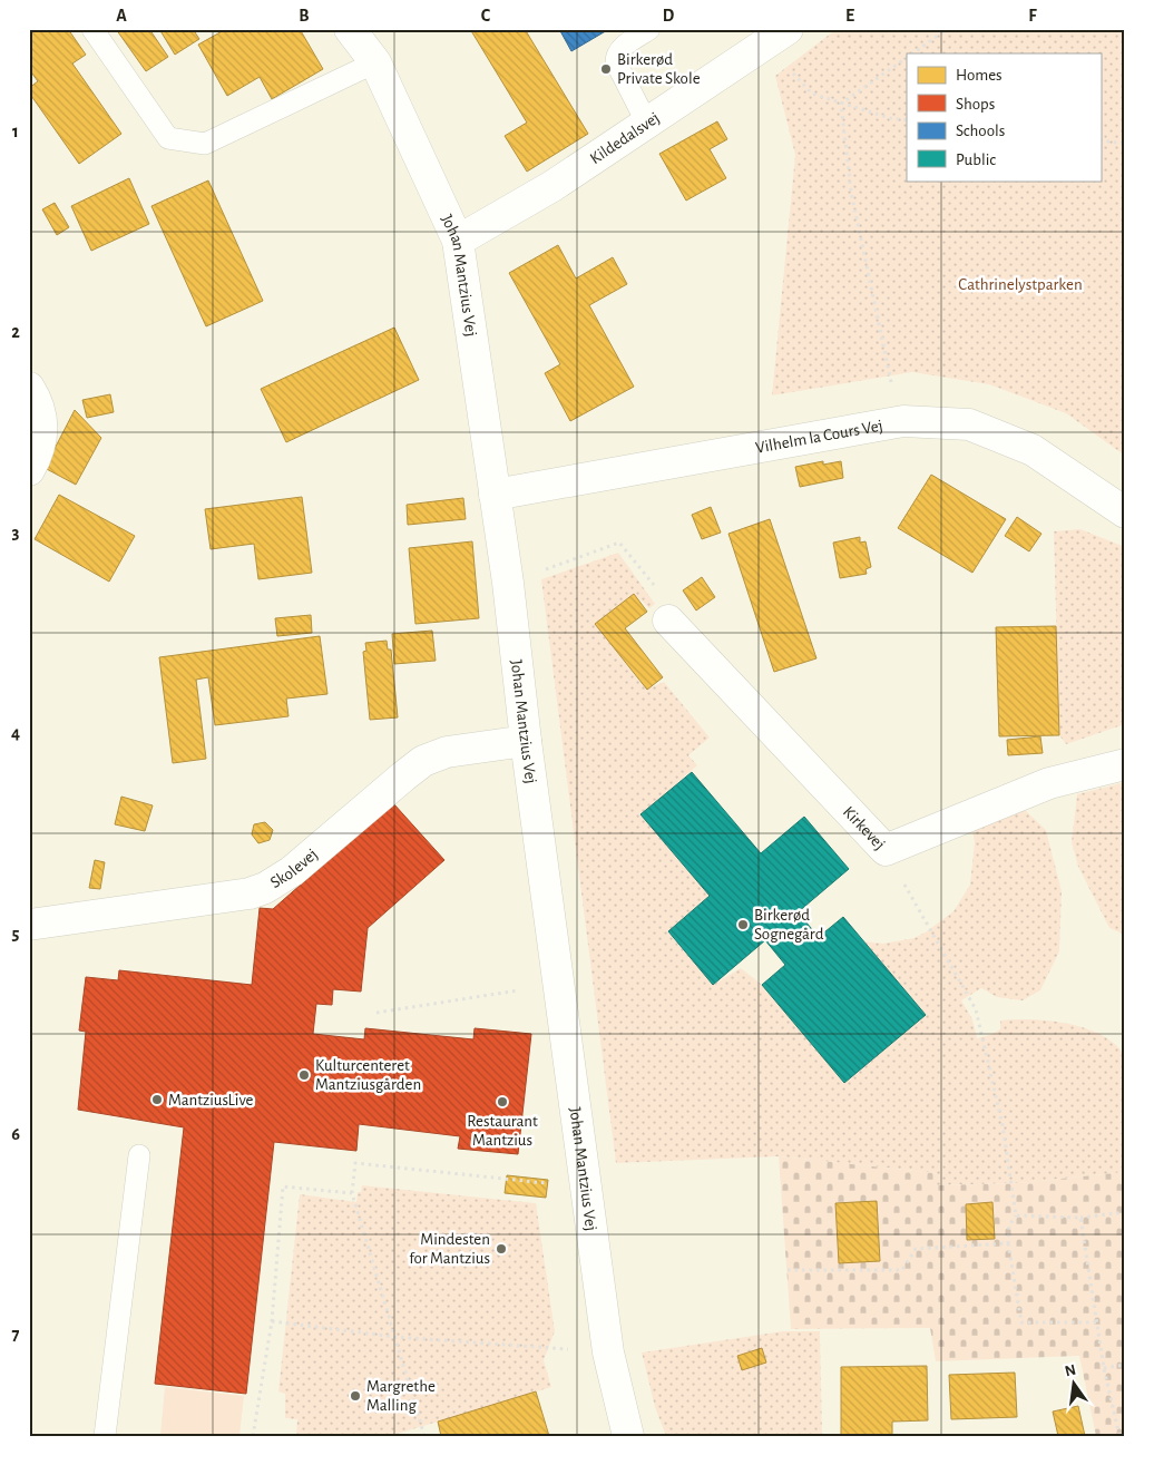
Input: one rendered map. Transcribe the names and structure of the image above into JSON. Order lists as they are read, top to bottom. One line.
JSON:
{"streets":{"street":["Kildedalsvej","Johan Mantzius Vej","Vilhelm la Cours Vej","Kirkevej","Skolevej"]},"crossings":[["Kildedalsvej","Johan Mantzius Vej"],["Johan Mantzius Vej","Vilhelm la Cours Vej"],["Johan Mantzius Vej","Skolevej"]],"parks":["Cathrinelystparken"],"places":["Birkerød Private Skole","Birkerød Sognegård","Kulturcenteret Mantziusgården","MantziusLive","Restaurant Mantzius","Mindesten for Mantzius","Margrethe Malling"],"legend":["Homes","Shops","Schools","Public"],"north":"top","grid":{"columns":["A","B","C","D","E","F"],"rows":["1","2","3","4","5","6","7"]}}
